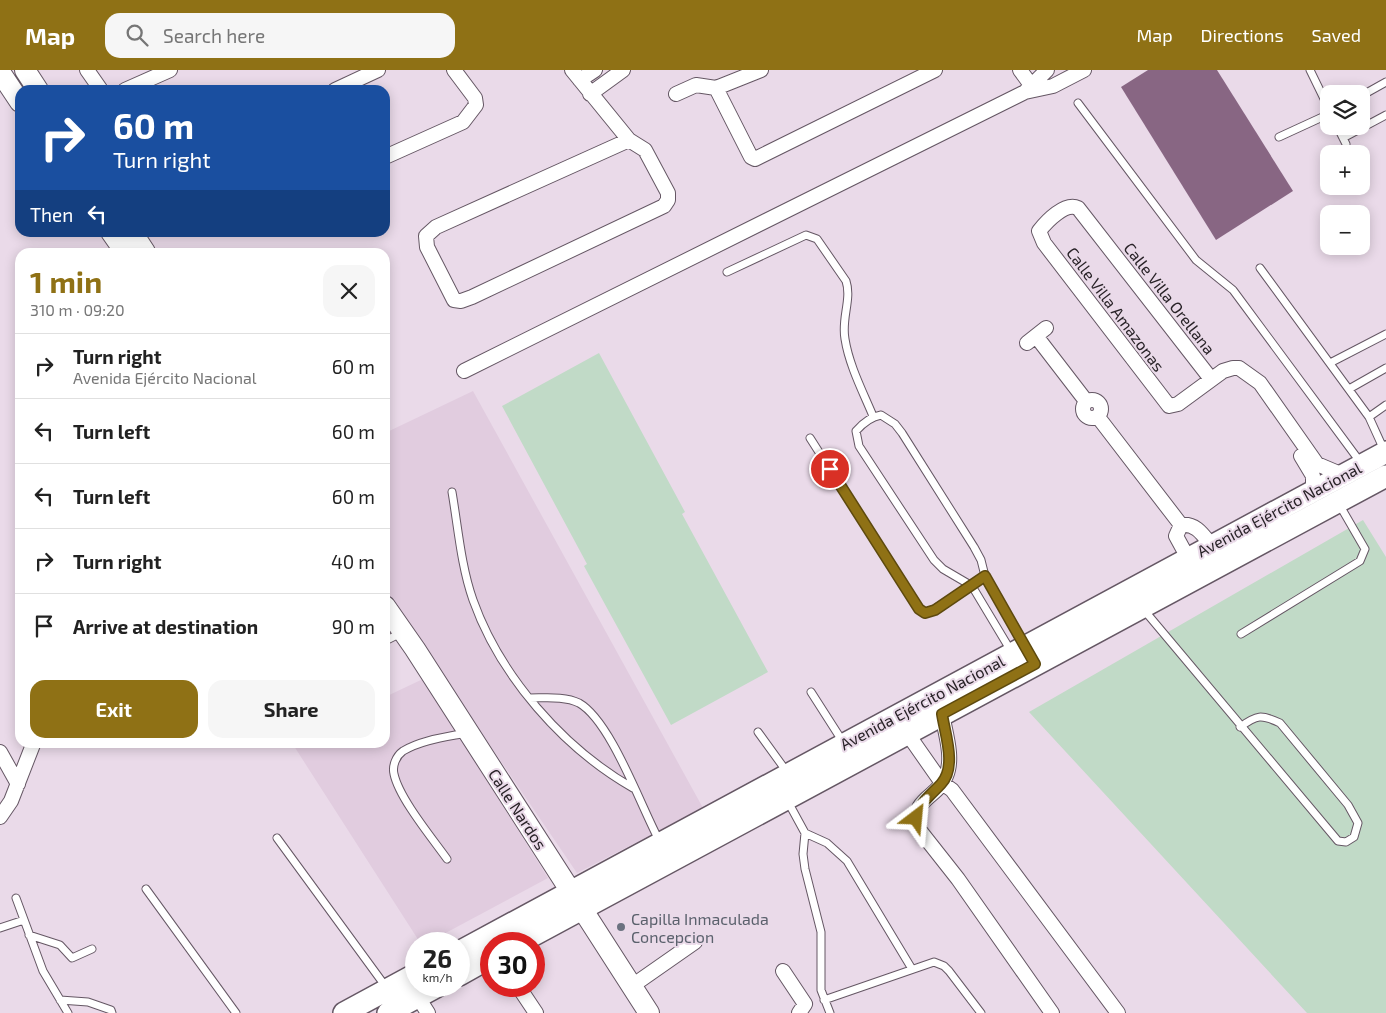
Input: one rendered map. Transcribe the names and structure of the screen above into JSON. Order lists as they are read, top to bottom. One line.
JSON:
{"streets":{"main road":["Avenida Ejército Nacional"],"street":["Calle Villa Orellana","Calle Villa Amazonas","Calle Nardos"]},"crossings":[["Calle Villa Orellana","Calle Villa Amazonas"],["Calle Villa Orellana","Avenida Ejército Nacional"],["Avenida Ejército Nacional","Calle Nardos"]],"places":["Capilla Inmaculada Concepcion"],"page":{"header":"Map","search":"Search here","nav":["Map","Directions","Saved"],"map_buttons":["+","−"],"turn":["60 m","Turn right"],"then":"Then","heading":["1 min","310 m · 09:20"],"list":[{"name":"Turn right","note":"Avenida Ejército Nacional","value":"60 m"},{"name":"Turn left","value":"60 m"},{"name":"Turn left","value":"60 m"},{"name":"Turn right","value":"40 m"},{"name":"Arrive at destination","value":"90 m"}],"buttons":["Exit","Share"],"speed":"26 km/h","limit":"30"}}
